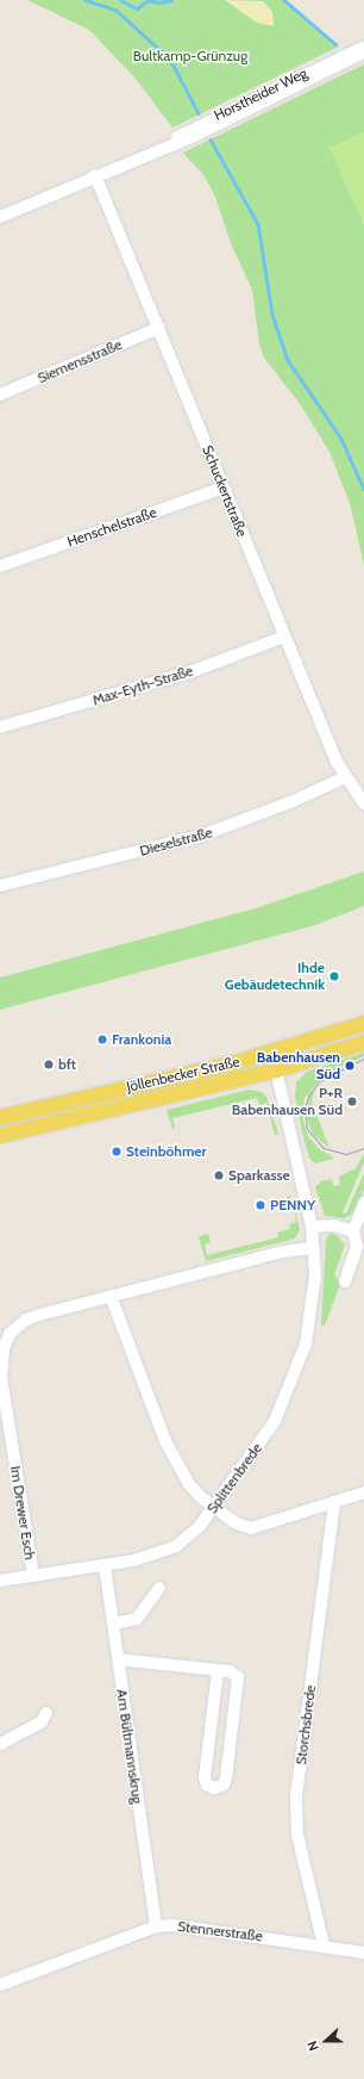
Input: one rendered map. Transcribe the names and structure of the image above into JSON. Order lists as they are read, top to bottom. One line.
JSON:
{"streets":{"main road":["Jöllenbecker Straße","Splittenbrede"],"street":["Horstheider Weg","Siemensstraße","Schuckertstraße","Henschelstraße","Max-Eyth-Straße","Dieselstraße","Im Drewer Esch","Storchsbrede","Am Bültmannskrug","Stennerstraße"]},"crossings":[["Horstheider Weg","Schuckertstraße"],["Siemensstraße","Schuckertstraße"],["Schuckertstraße","Henschelstraße"],["Schuckertstraße","Max-Eyth-Straße"],["Schuckertstraße","Dieselstraße"],["Jöllenbecker Straße","Splittenbrede"],["Splittenbrede","Im Drewer Esch"],["Splittenbrede","Am Bültmannskrug"],["Storchsbrede","Stennerstraße"],["Am Bültmannskrug","Stennerstraße"]],"parks":["Bultkamp-Grünzug"],"places":["Ihde Gebäudetechnik","Frankonia","bft","Babenhausen Süd","P+R Babenhausen Süd","Steinböhmer","Sparkasse","PENNY"],"north":"left"}
